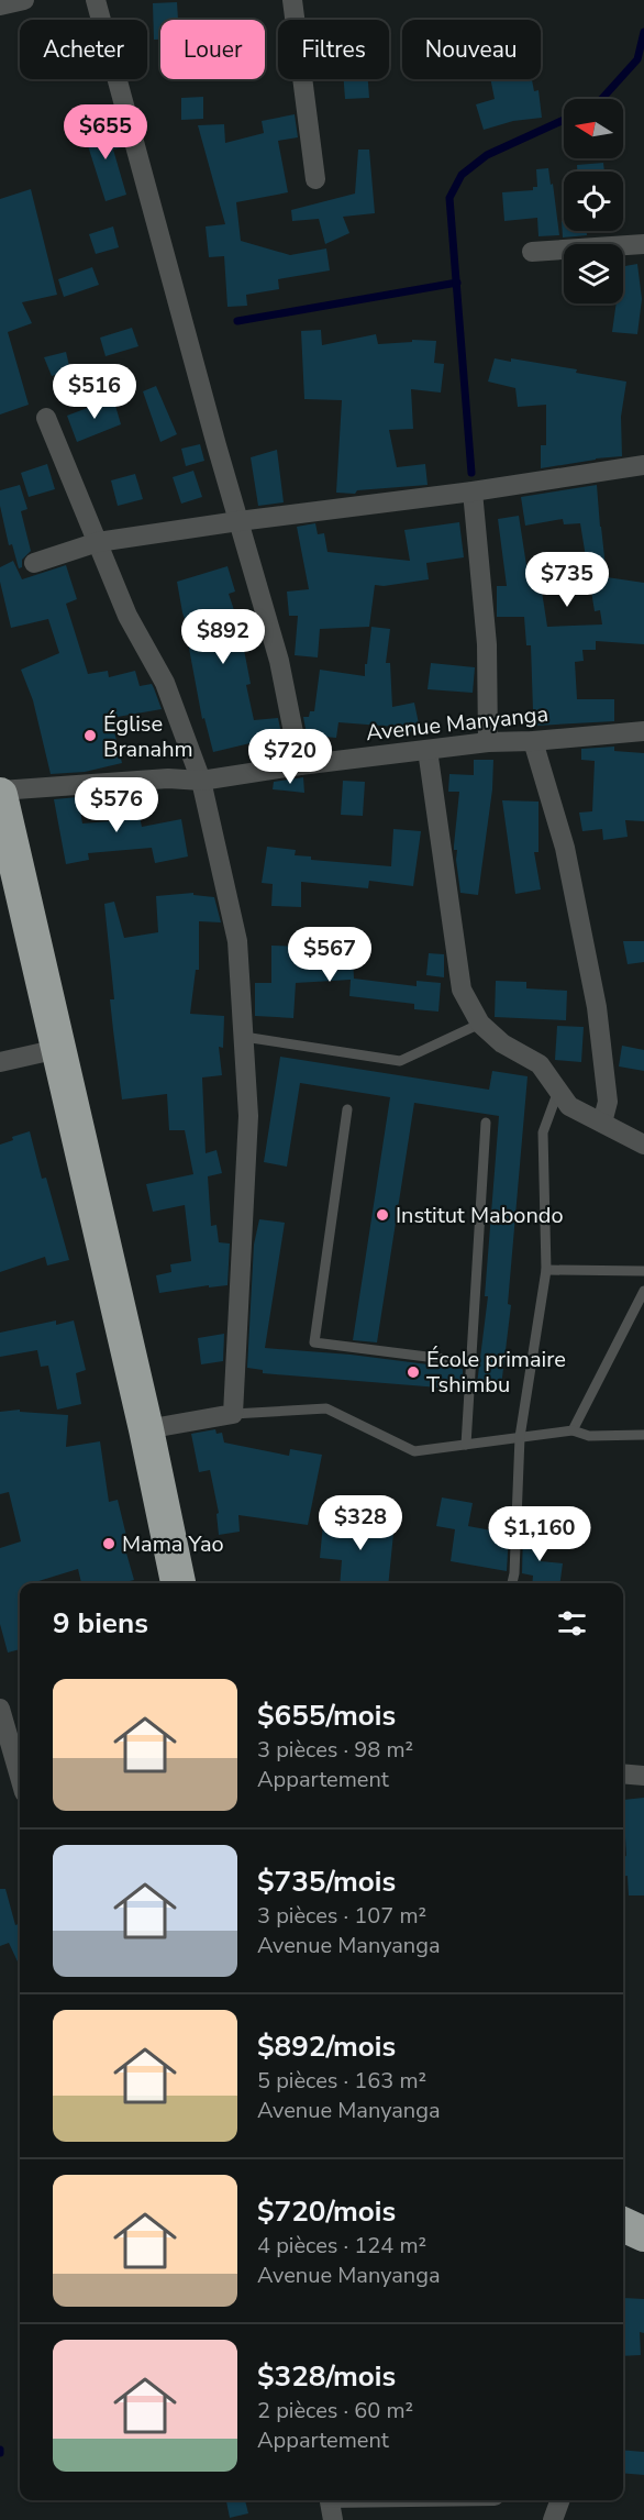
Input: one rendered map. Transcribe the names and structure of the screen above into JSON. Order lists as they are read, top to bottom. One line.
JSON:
{"streets":{"street":["Avenue Manyanga"]},"places":["Église Branahm","Institut Mabondo","École primaire Tshimbu","Mama Yao"],"north":"left","page":{"chip":["Acheter","Louer","Filtres","Nouveau"],"price":["$655","$516","$735","$892","$720","$576","$567","$328","$1,160"],"heading":"9 biens","list":[{"name":"$655/mois","note":"3 pièces · 98 m² · Appartement"},{"name":"$735/mois","note":"3 pièces · 107 m² · Avenue Manyanga"},{"name":"$892/mois","note":"5 pièces · 163 m² · Avenue Manyanga"},{"name":"$720/mois","note":"4 pièces · 124 m² · Avenue Manyanga"},{"name":"$328/mois","note":"2 pièces · 60 m² · Appartement"}]}}
